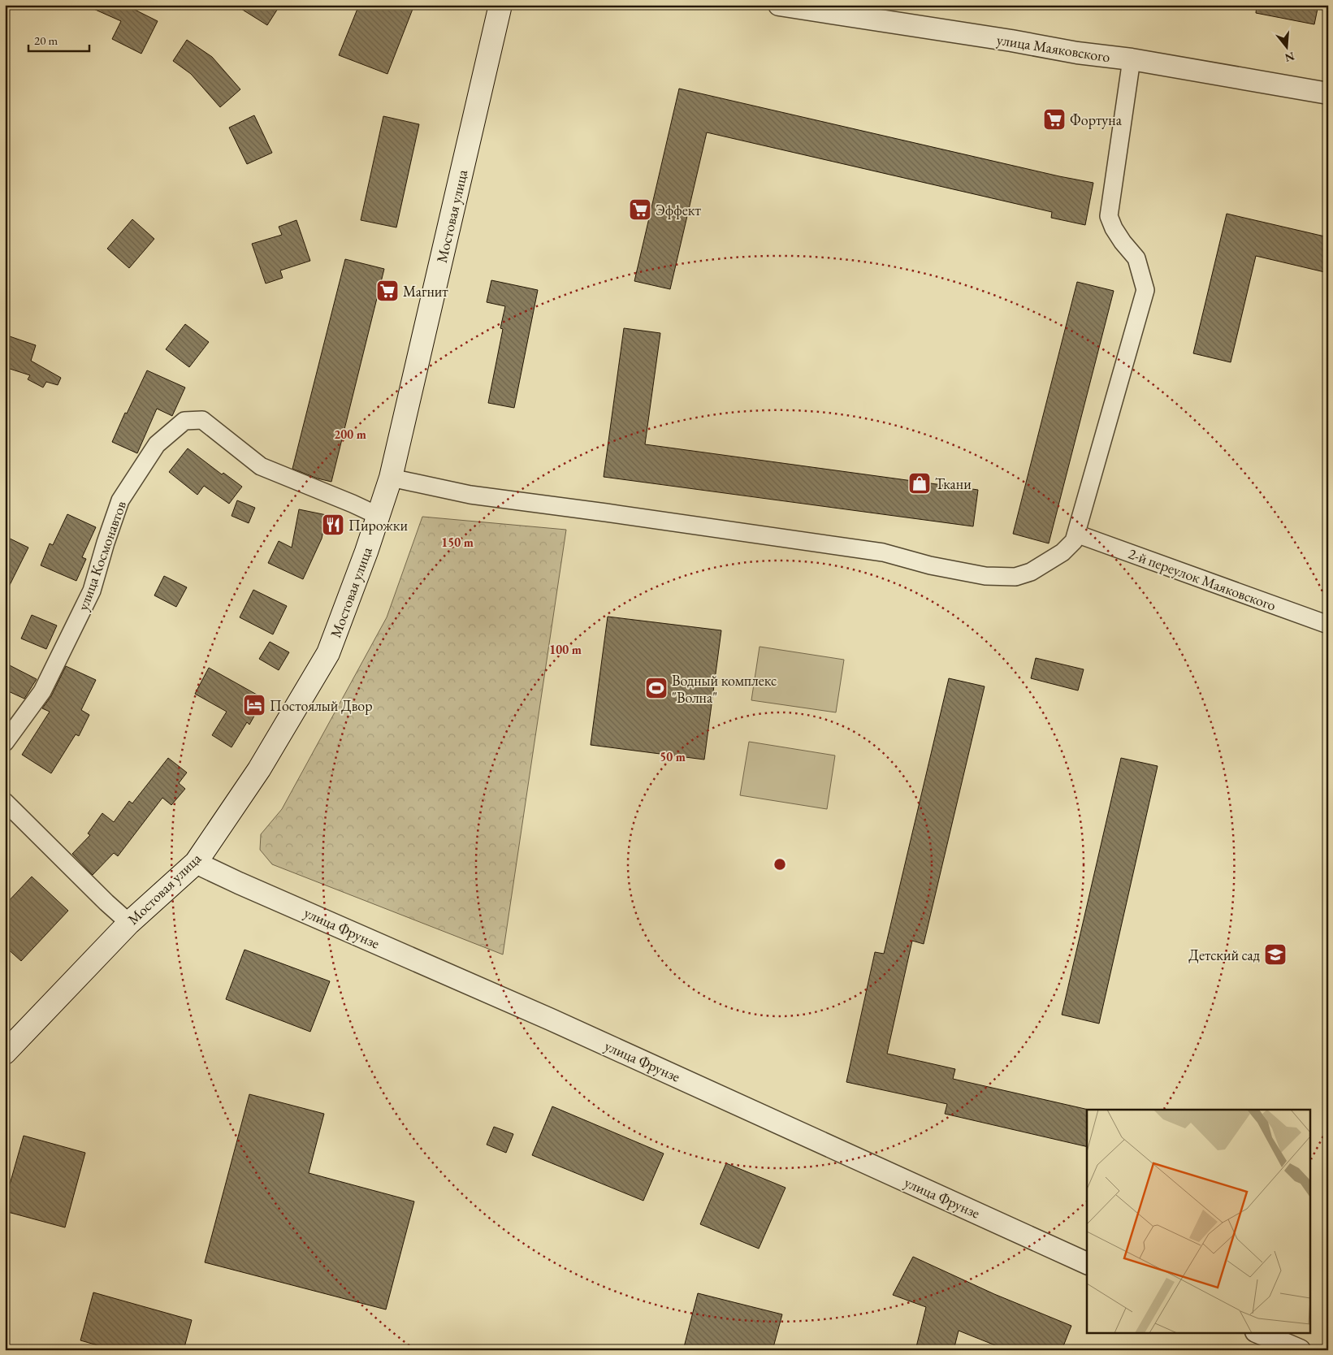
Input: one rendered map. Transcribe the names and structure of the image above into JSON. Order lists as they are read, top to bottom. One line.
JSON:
{"streets":{"main road":["Мостовая улица"],"street":["улица Маяковского","улица Космонавтов","2-й переулок Маяковского","улица Фрунзе"]},"crossings":[["Мостовая улица","улица Космонавтов"],["Мостовая улица","улица Фрунзе"]],"places":{"supermarket":["Фортуна","Эффект","Магнит"],"shop":["Ткани"],"restaurant":["Пирожки"],"sports":["Водный комплекс \"Волна\""],"hotel":["Постоялый Двор"],"school or university":["Детский сад"]},"scale_bar":"20 m","north":"bottom","rings":["200 m","150 m","100 m","50 m"]}
